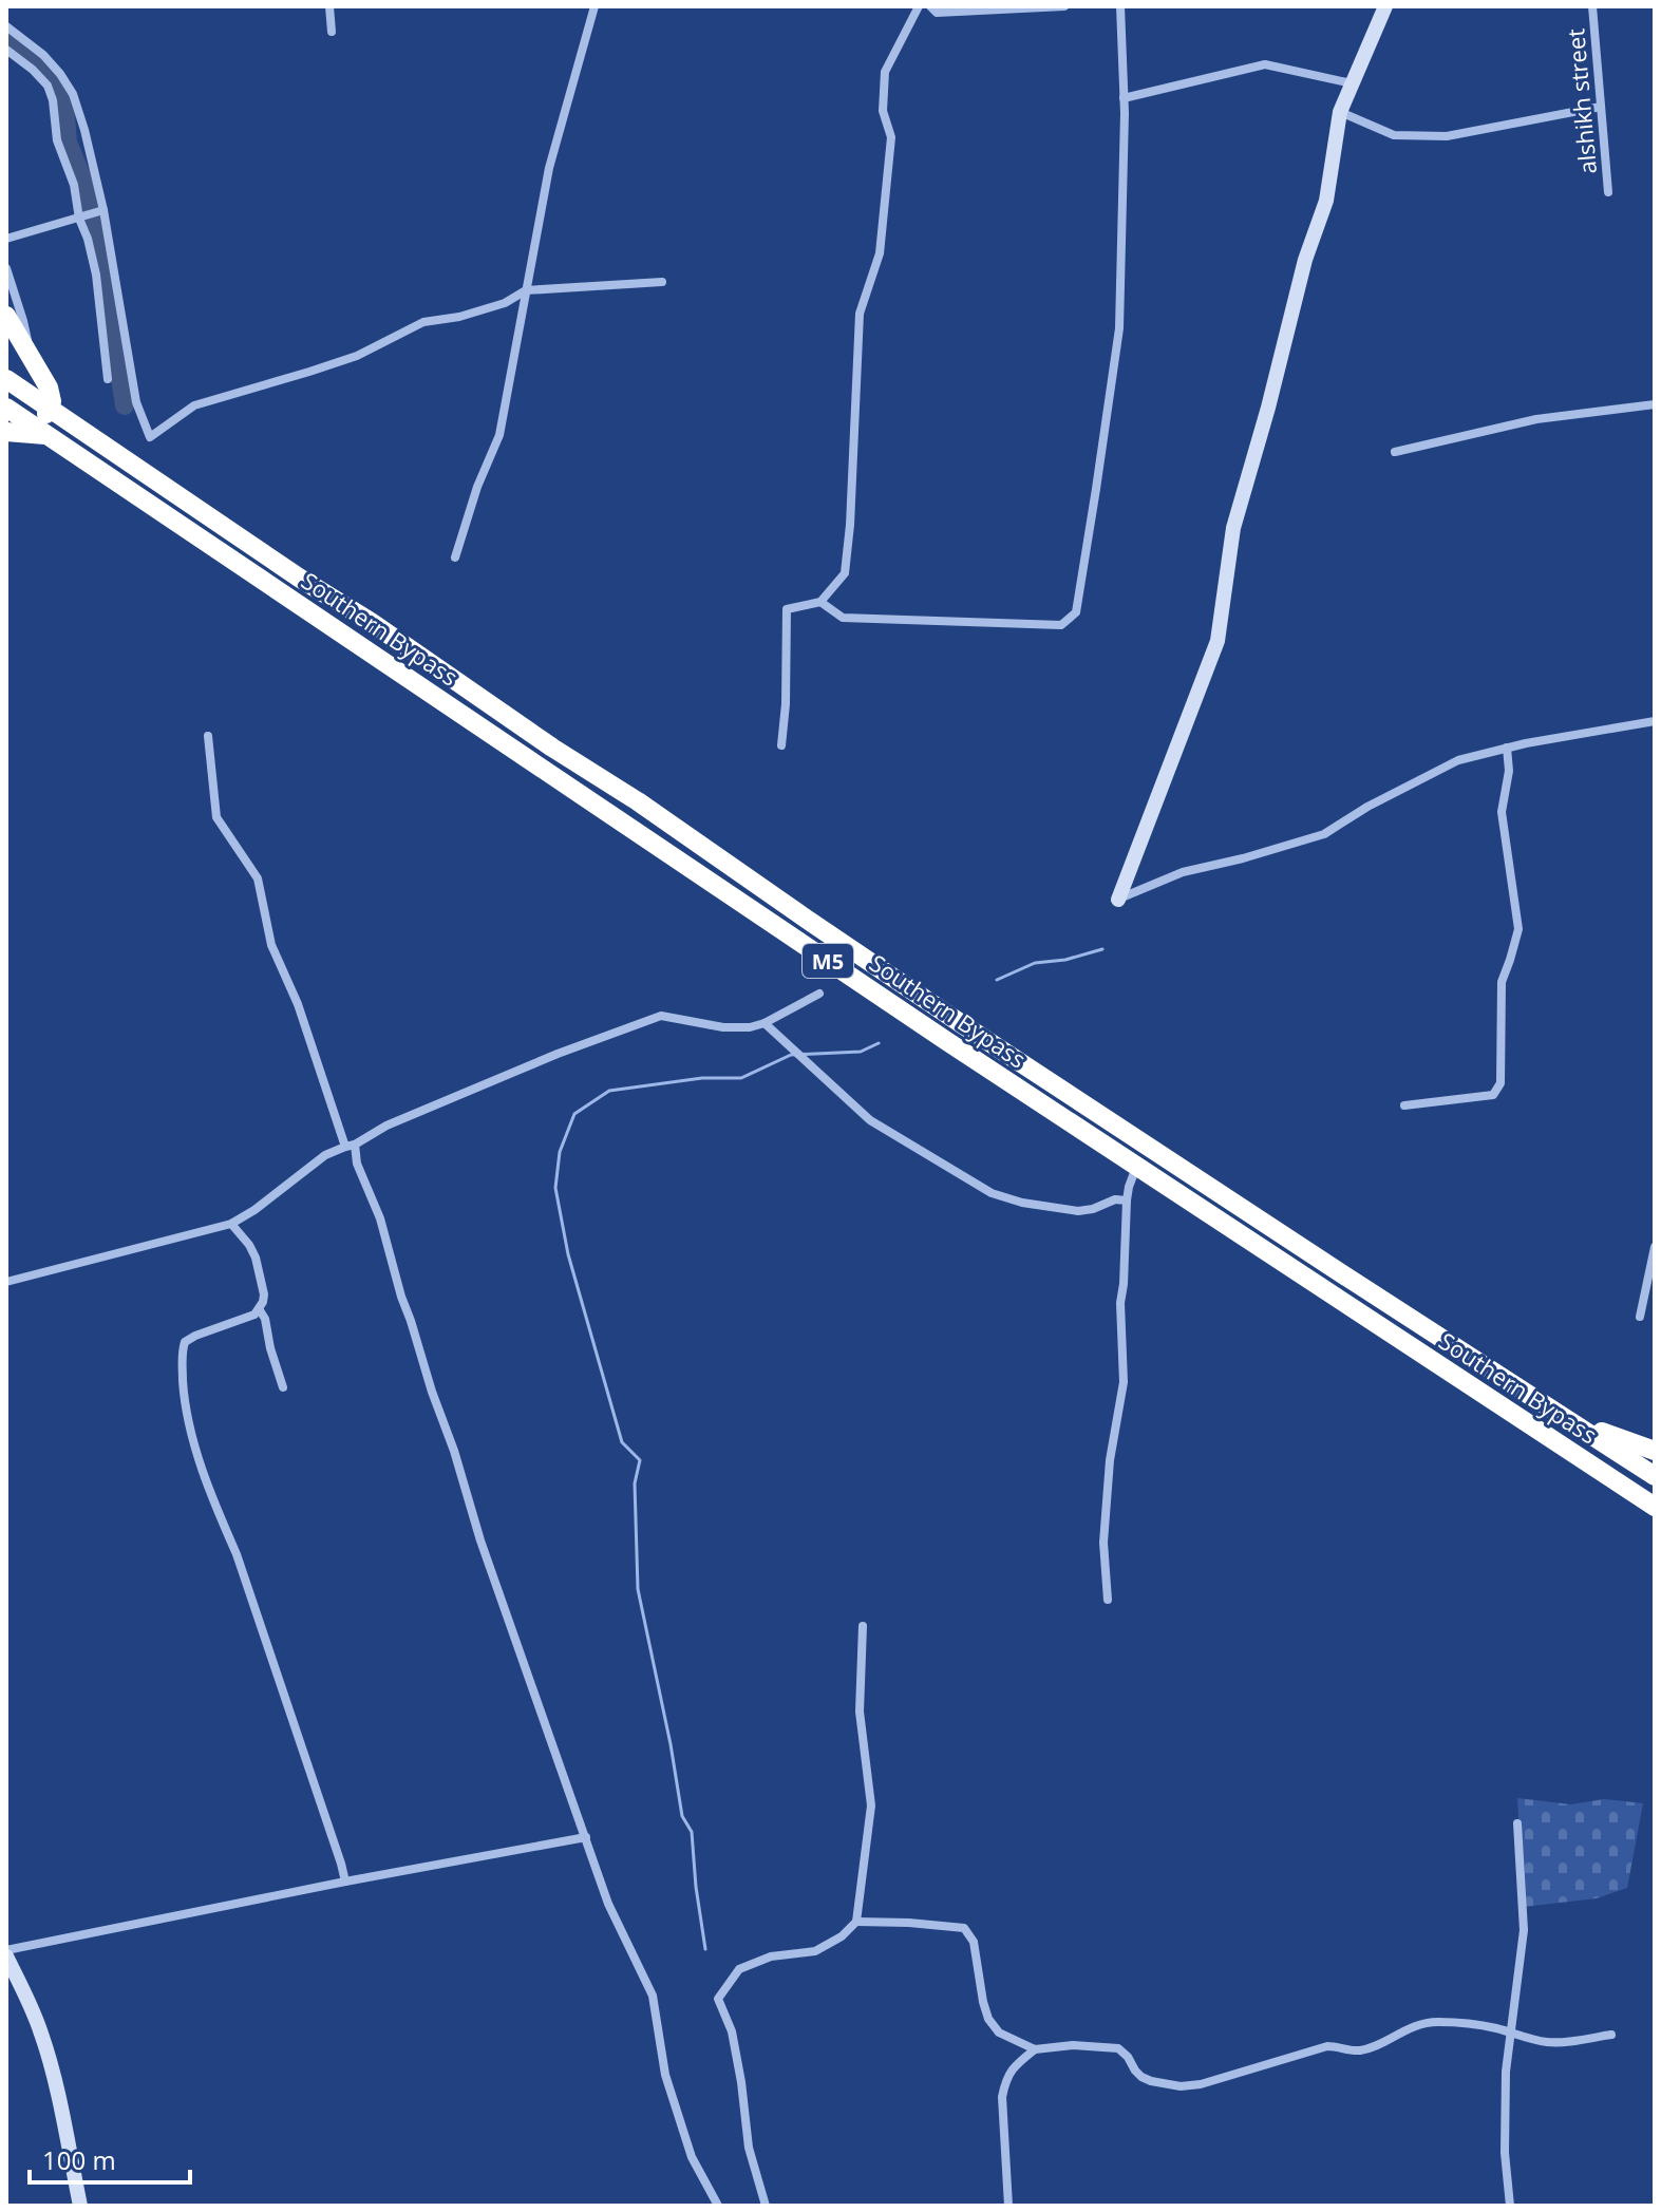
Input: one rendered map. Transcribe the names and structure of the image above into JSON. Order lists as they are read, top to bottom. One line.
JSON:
{"streets":{"highway":["Southern Bypass","M5"],"street":["alshikh street"]},"scale_bar":"100 m"}
